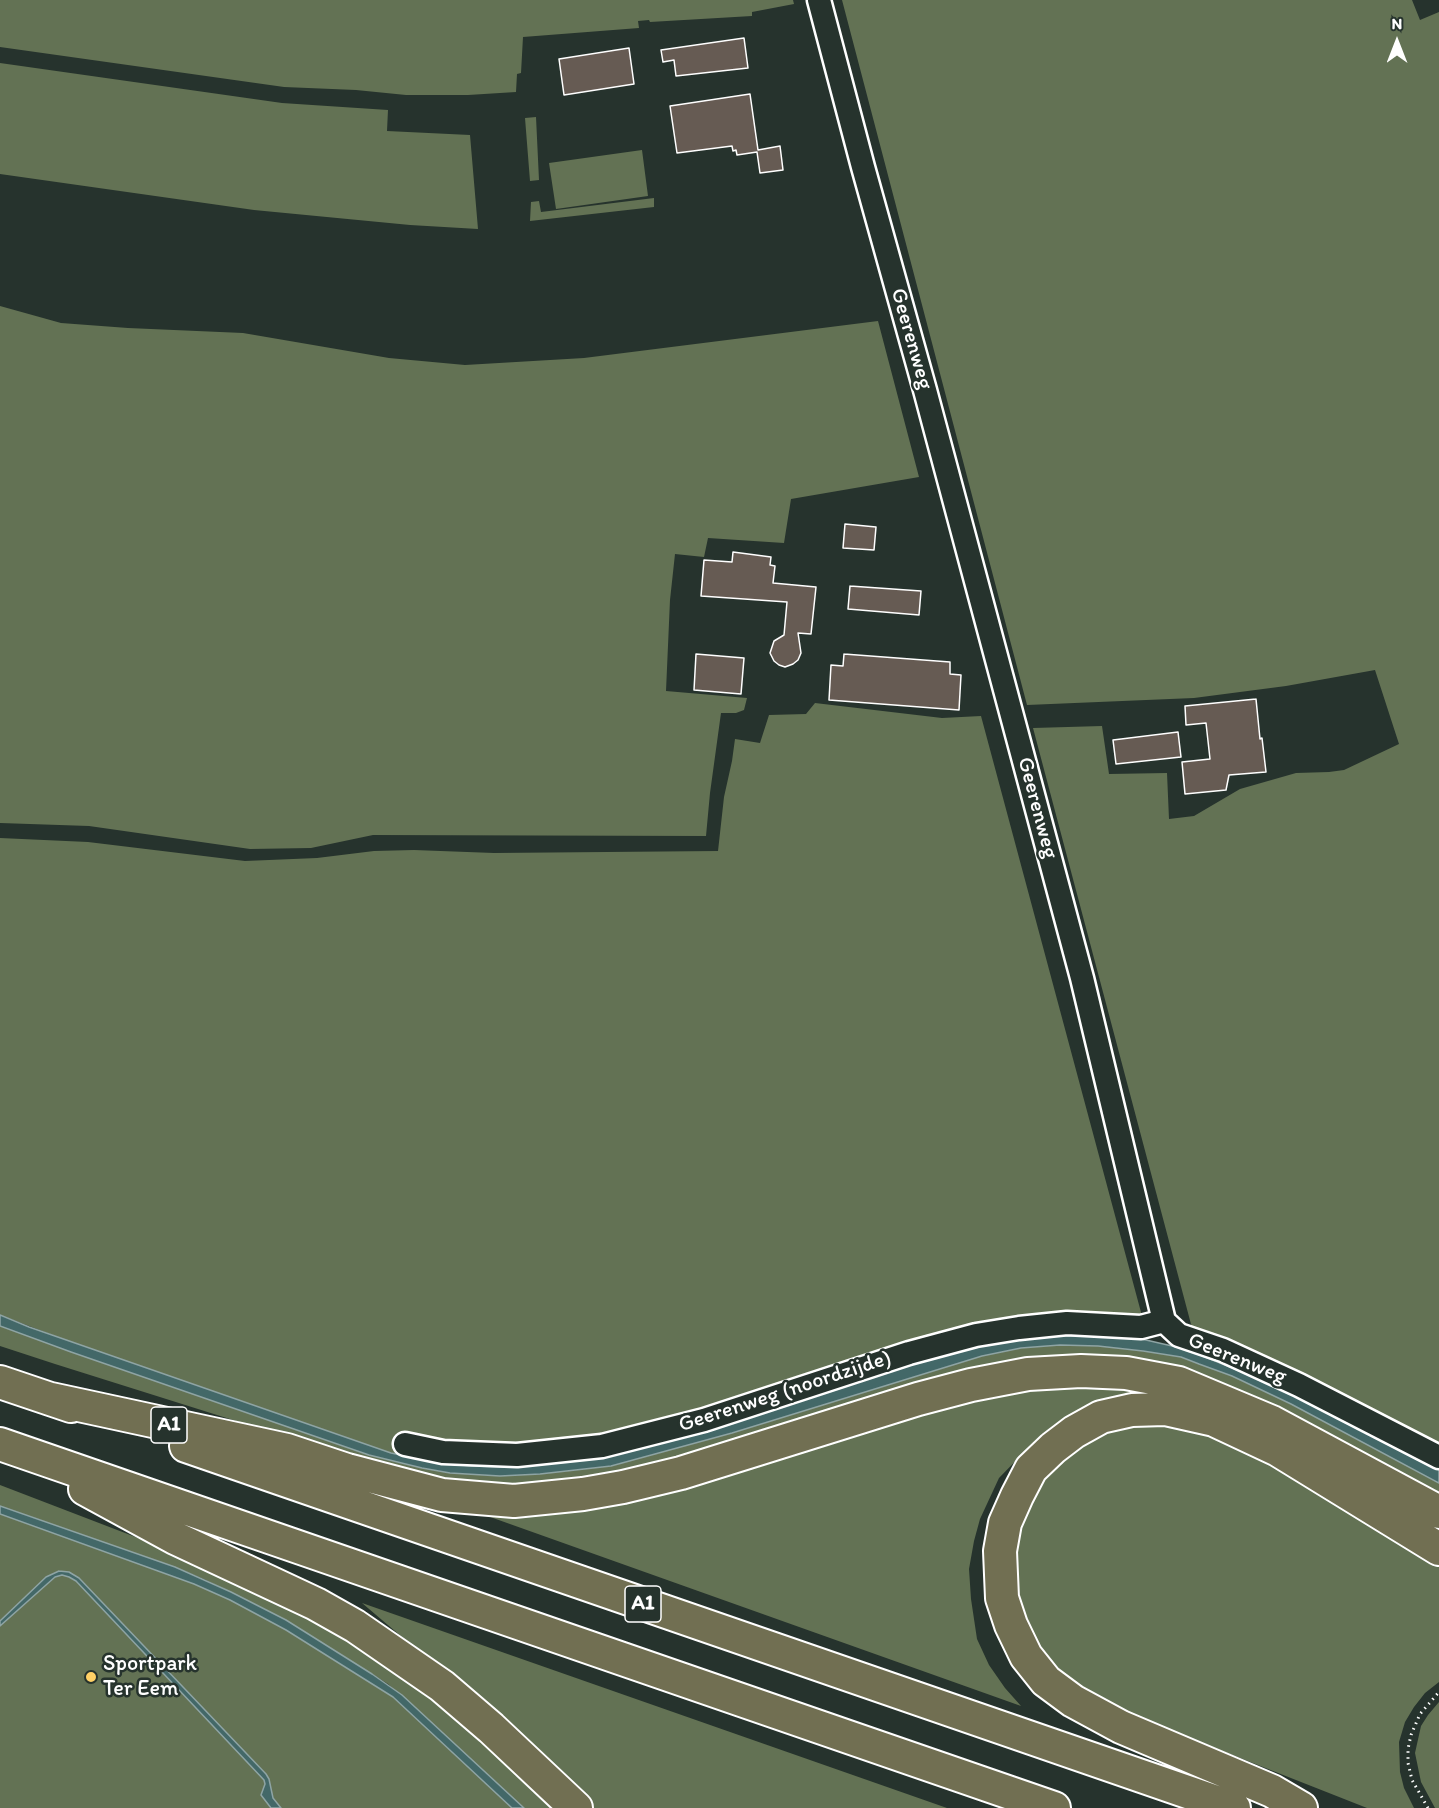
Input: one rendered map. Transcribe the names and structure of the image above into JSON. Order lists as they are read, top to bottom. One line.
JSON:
{"streets":{"highway":["A1"],"street":["Geerenweg","Geerenweg (noordzijde)"]},"crossings":[["Geerenweg","Geerenweg (noordzijde)"]],"places":["Sportpark Ter Eem"],"north":"top"}
